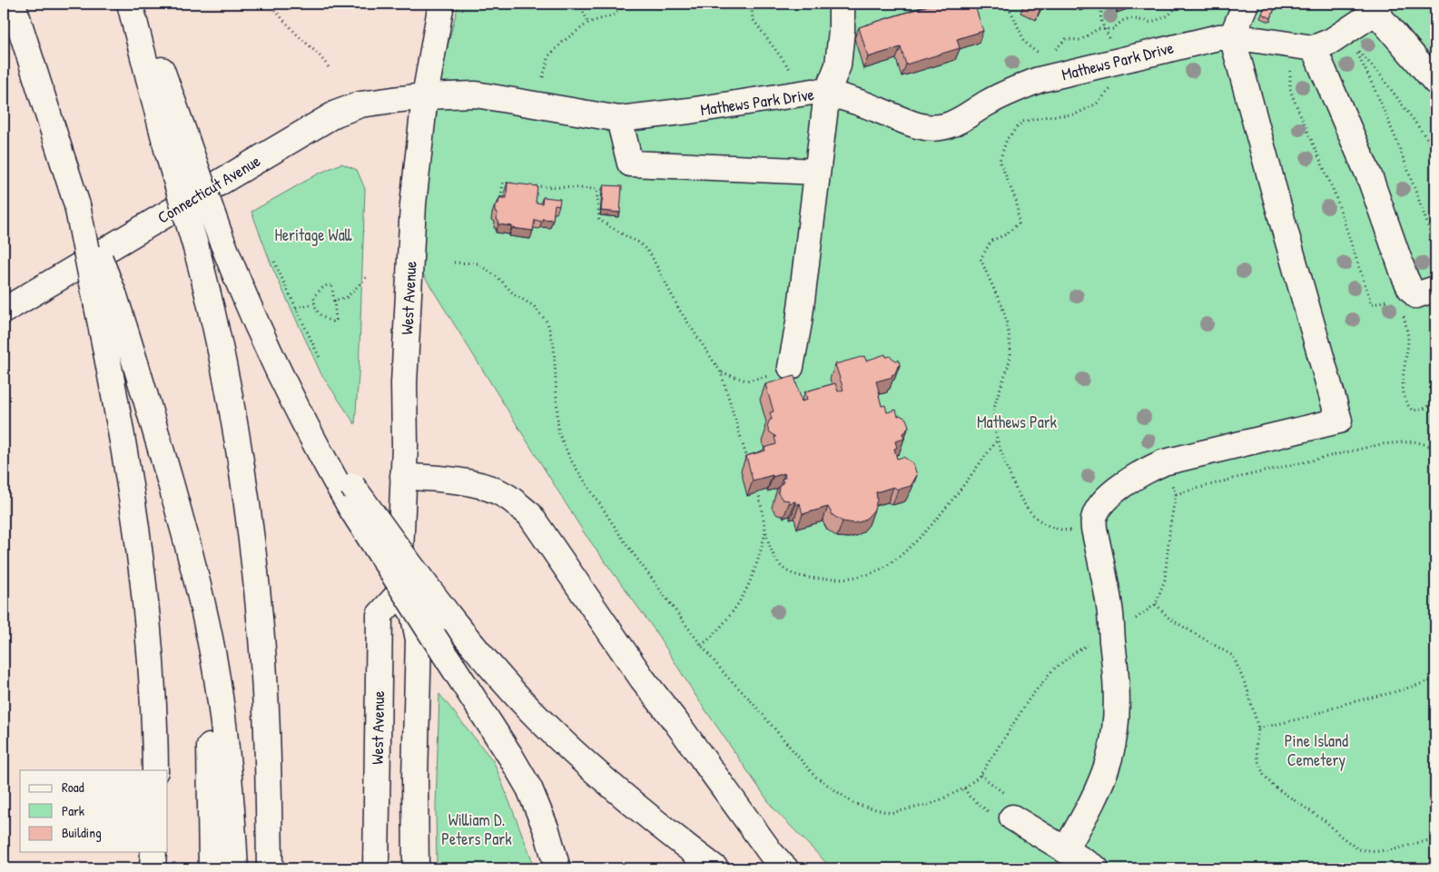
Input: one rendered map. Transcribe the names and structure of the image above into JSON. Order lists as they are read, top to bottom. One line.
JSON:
{"streets":{"main road":["Mathews Park Drive","Connecticut Avenue","West Avenue"]},"crossings":[["Mathews Park Drive","Connecticut Avenue"],["Mathews Park Drive","West Avenue"],["Connecticut Avenue","West Avenue"]],"parks":["Heritage Wall","Mathews Park","Pine Island Cemetery","William D. Peters Park"],"legend":["Road","Park","Building"]}
